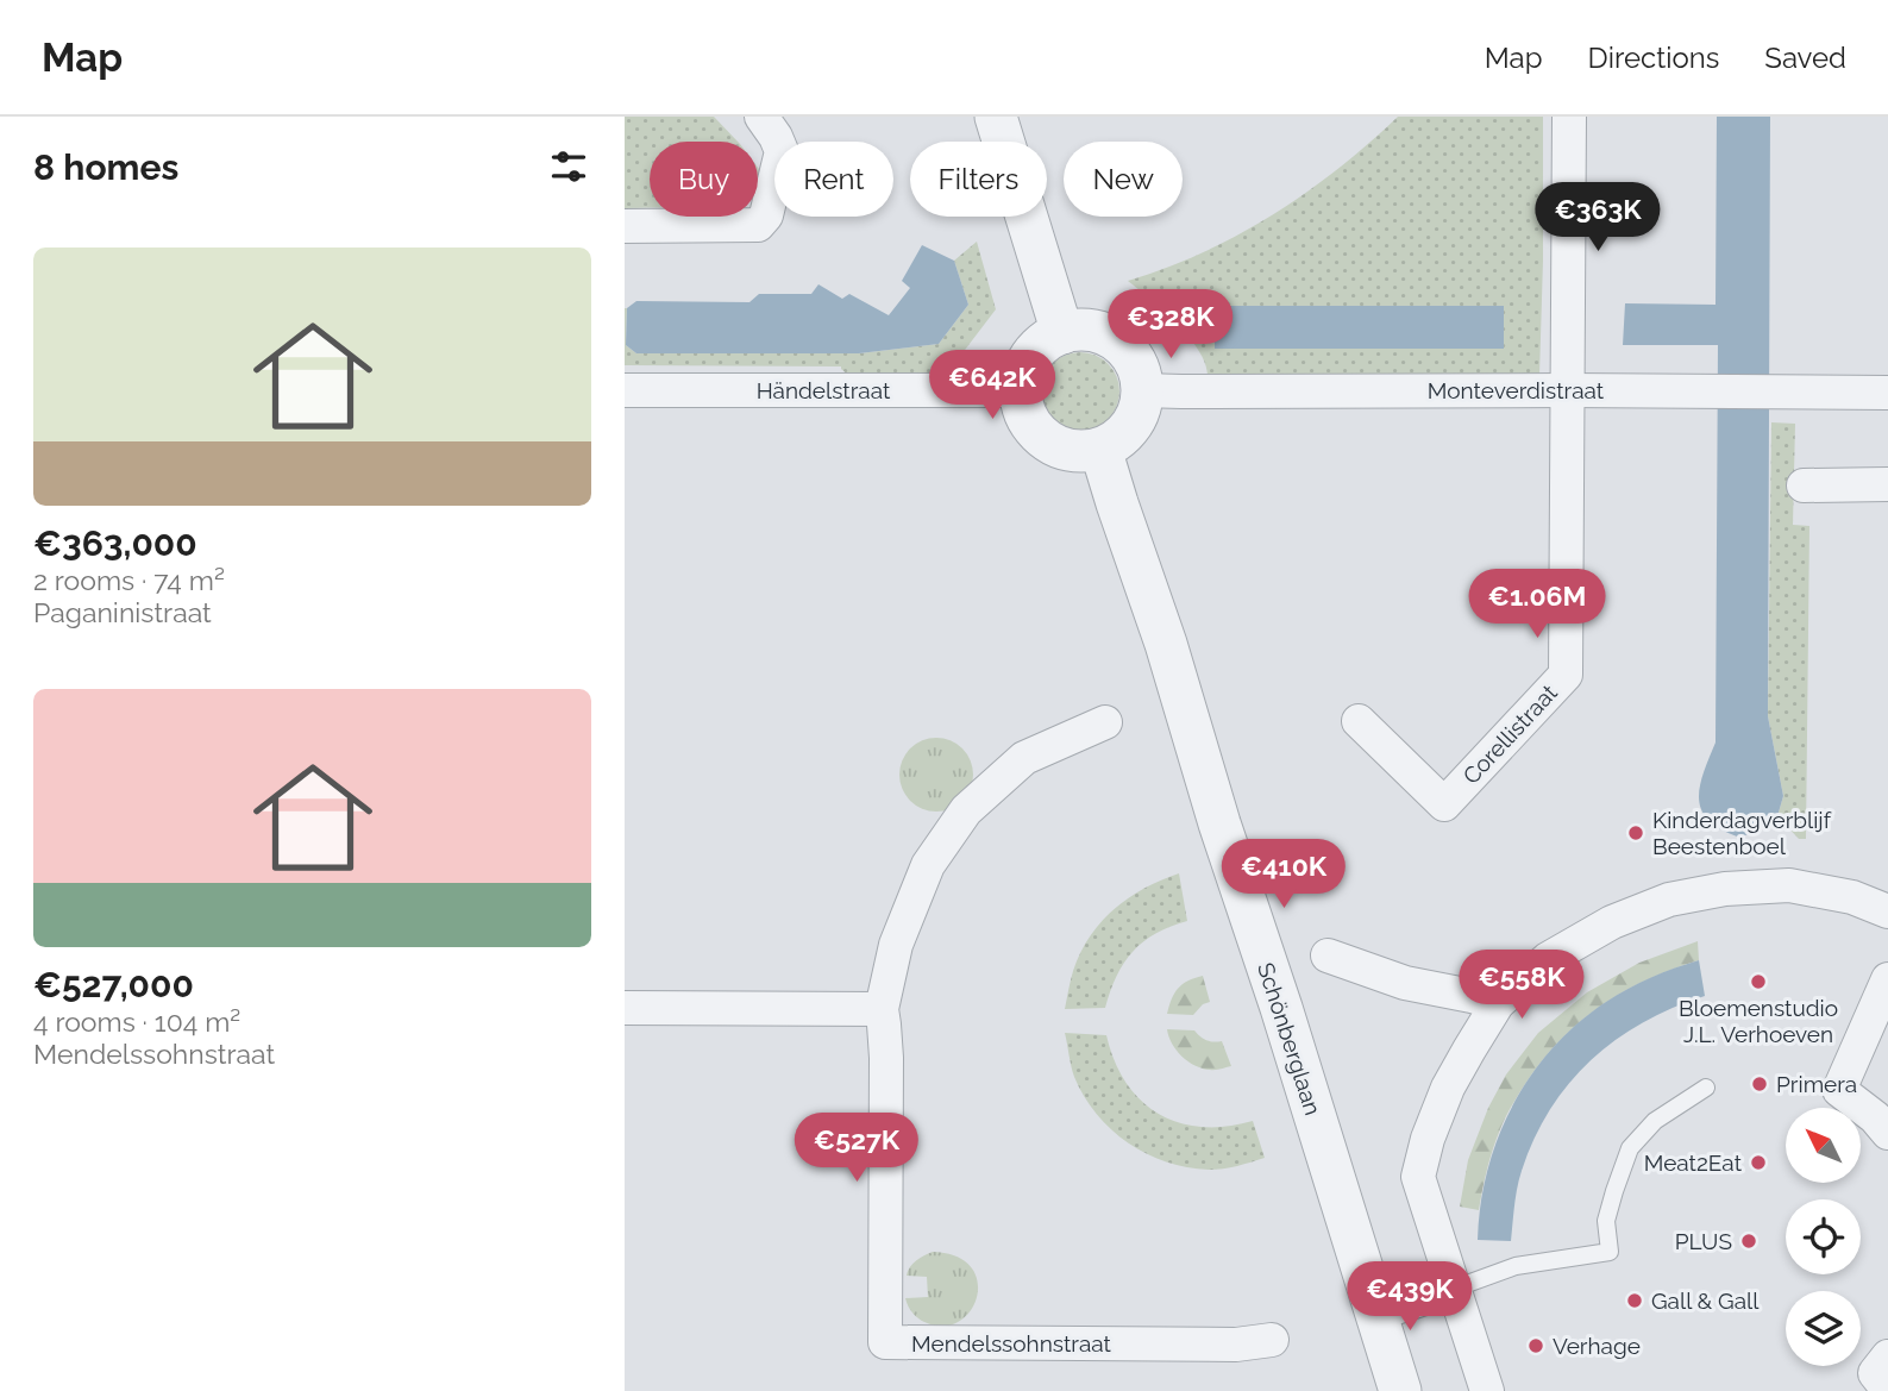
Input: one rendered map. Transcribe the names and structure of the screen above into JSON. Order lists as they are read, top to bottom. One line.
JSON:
{"streets":{"street":["Händelstraat","Monteverdistraat","Corellistraat","Schönberglaan","Mendelssohnstraat"]},"crossings":[["Händelstraat","Monteverdistraat"],["Händelstraat","Schönberglaan"],["Monteverdistraat","Corellistraat"],["Monteverdistraat","Schönberglaan"]],"places":["Kinderdagverblijf Beestenboel","Bloemenstudio J.L. Verhoeven","Primera","Meat2Eat","PLUS","Gall & Gall","Verhage"],"north":"top left","page":{"header":"Map","nav":["Map","Directions","Saved"],"heading":"8 homes","chip":["Buy","Rent","Filters","New"],"price":["€363K","€328K","€642K","€1.06M","€410K","€558K","€527K","€439K"],"list":[{"name":"€363,000","note":"2 rooms · 74 m² · Paganinistraat"},{"name":"€527,000","note":"4 rooms · 104 m² · Mendelssohnstraat"}]}}
